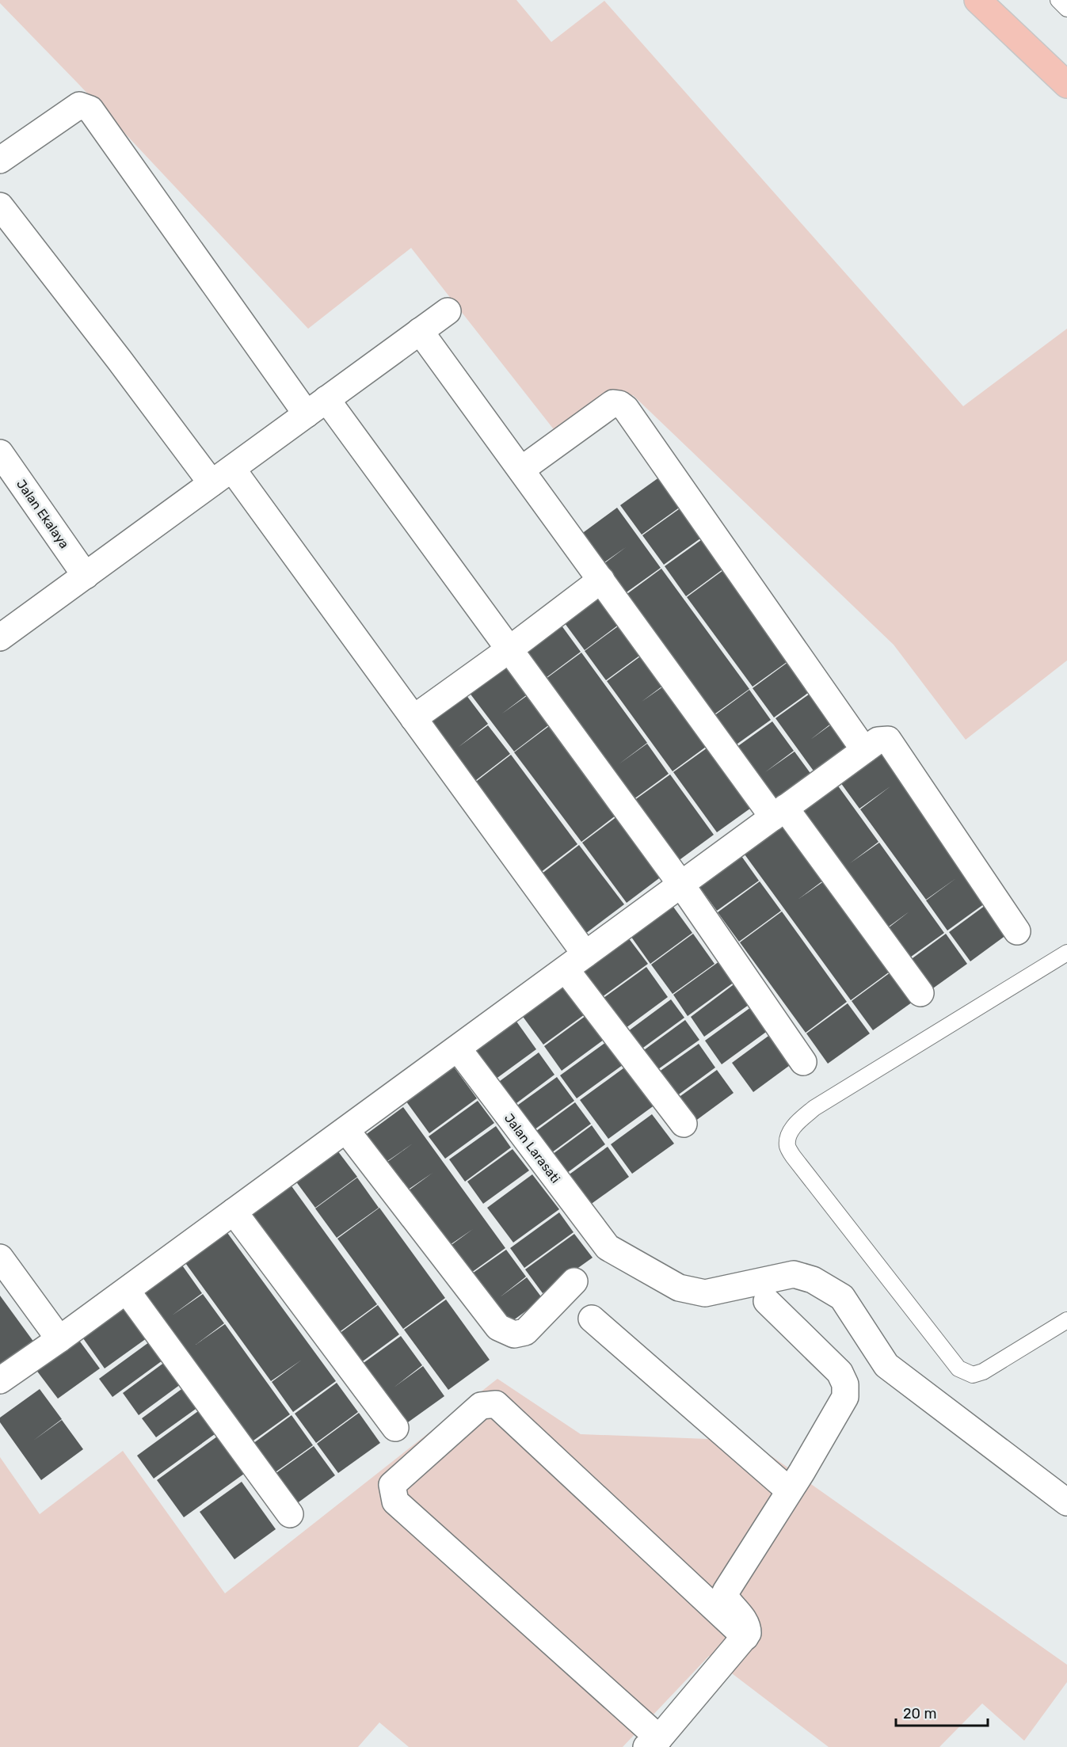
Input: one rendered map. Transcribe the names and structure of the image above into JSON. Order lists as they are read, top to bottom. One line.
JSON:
{"streets":{"street":["Jalan Ekalaya","Jalan Larasati"]},"scale_bar":"20 m"}
